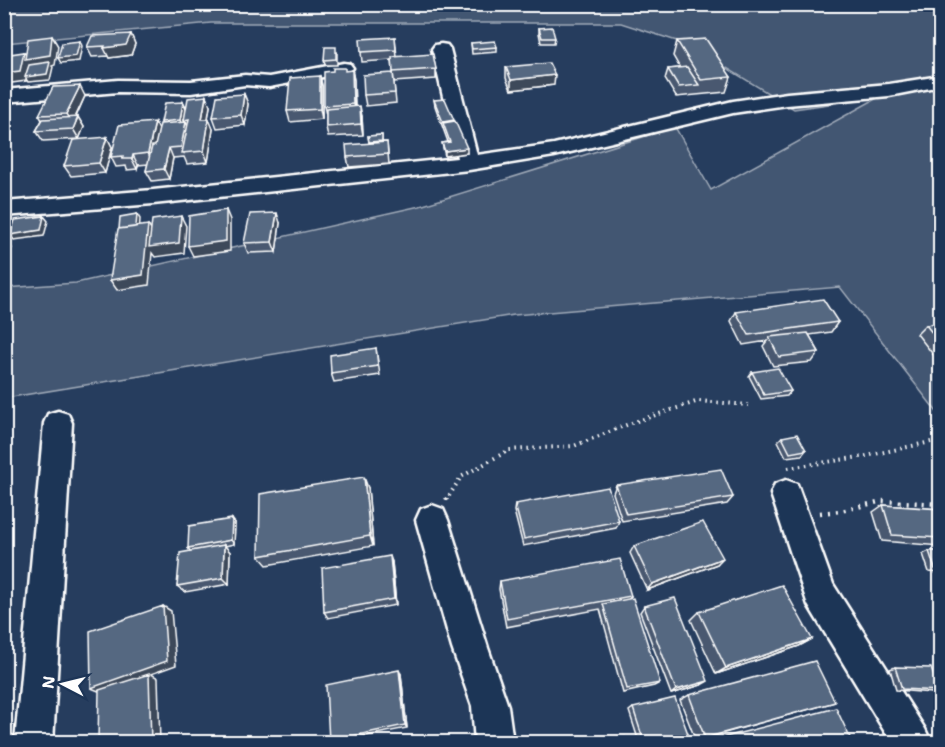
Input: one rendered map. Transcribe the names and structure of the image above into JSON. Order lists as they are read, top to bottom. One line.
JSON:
{"north":"left"}
